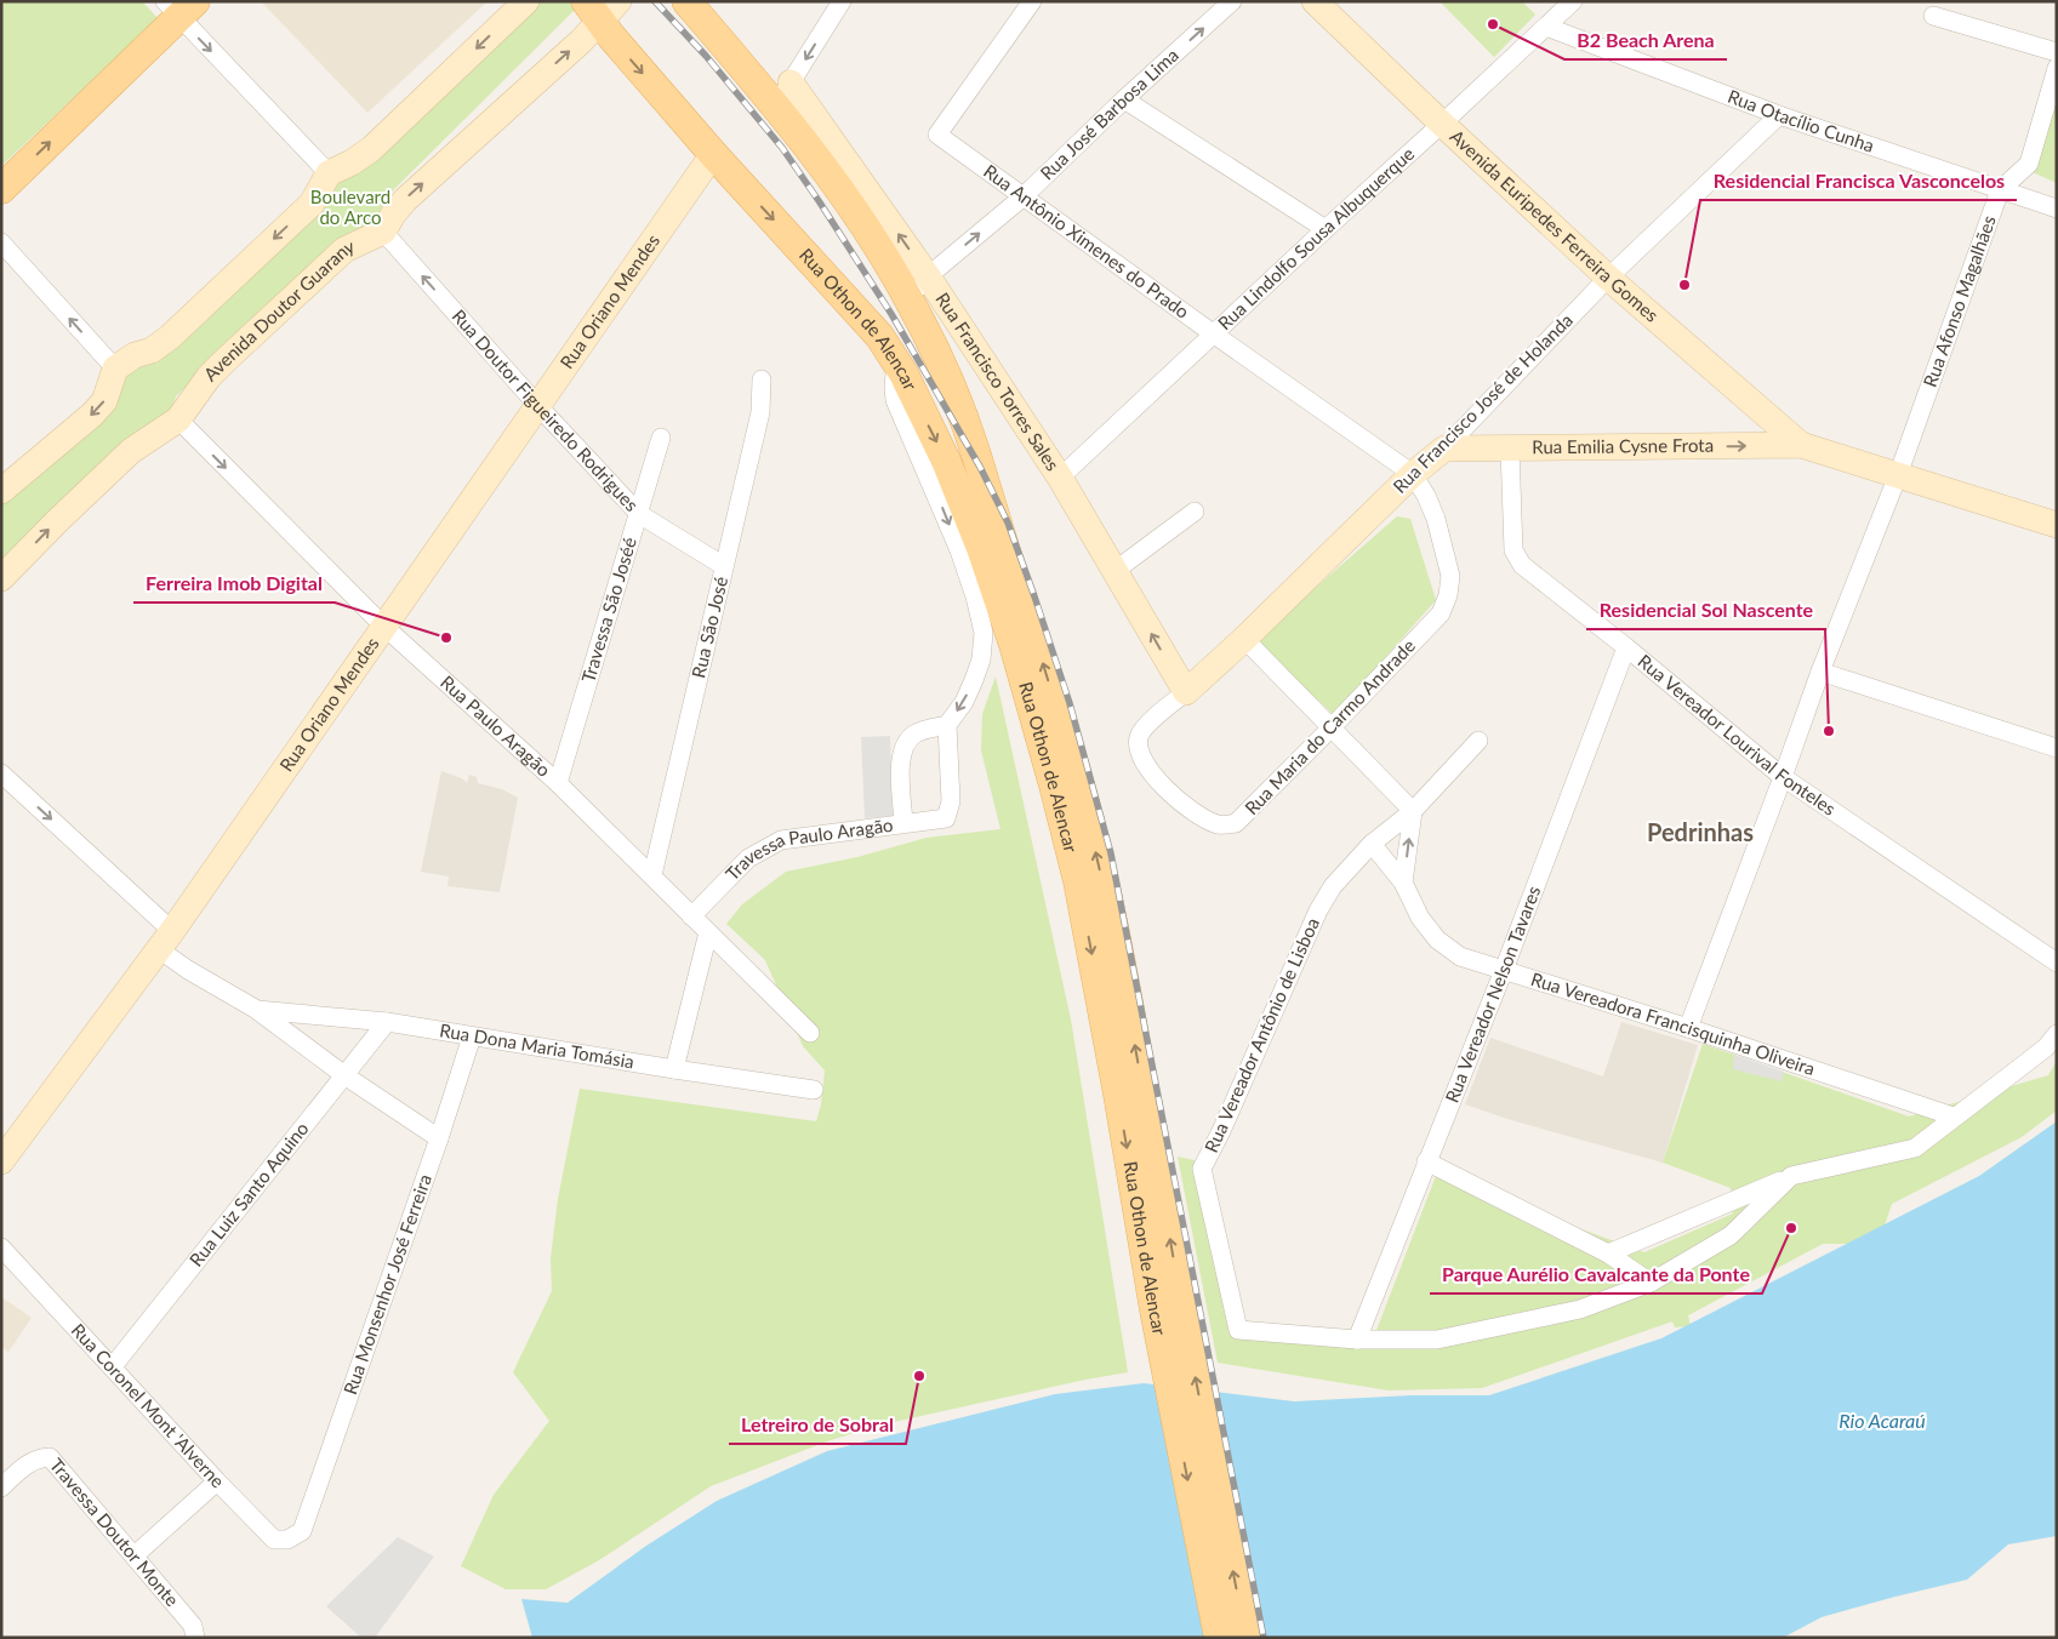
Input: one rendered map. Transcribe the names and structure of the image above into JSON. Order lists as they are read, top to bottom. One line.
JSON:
{"streets":{"main road":["Avenida Euripedes Ferreira Gomes","Rua Oriano Mendes","Avenida Doutor Guarany","Rua Othon de Alencar","Rua Francisco Torres Sales","Rua Francisco José de Holanda","Rua Emilia Cysne Frota"],"street":["Rua José Barbosa Lima","Rua Otacílio Cunha","Rua Lindolfo Sousa Albuquerque","Rua Antônio Ximenes do Prado","Rua Afonso Magalhães","Rua Doutor Figueiredo Rodrigues","Travessa São Joséé","Rua São José","Rua Paulo Aragão","Rua Maria do Carmo Andrade","Rua Vereador Lourival Fonteles","Travessa Paulo Aragão","Rua Vereador Nelson Tavares","Rua Vereadora Francisquinha Oliveira","Rua Vereador Antônio de Lisboa","Rua Dona Maria Tomásia","Rua Luiz Santo Aquino","Rua Monsenhor José Ferreira","Rua Coronel Mont 'Alverne","Travessa Doutor Monte"]},"crossings":[["Rua José Barbosa Lima","Rua Antônio Ximenes do Prado"],["Rua José Barbosa Lima","Rua Othon de Alencar"],["Rua José Barbosa Lima","Rua Francisco Torres Sales"],["Rua Otacílio Cunha","Rua Lindolfo Sousa Albuquerque"],["Rua Otacílio Cunha","Rua Afonso Magalhães"],["Rua Otacílio Cunha","Rua Francisco José de Holanda"],["Avenida Euripedes Ferreira Gomes","Rua Lindolfo Sousa Albuquerque"],["Avenida Euripedes Ferreira Gomes","Rua Francisco José de Holanda"],["Avenida Euripedes Ferreira Gomes","Rua Emilia Cysne Frota"],["Rua Lindolfo Sousa Albuquerque","Rua Antônio Ximenes do Prado"],["Rua Lindolfo Sousa Albuquerque","Rua Francisco Torres Sales"],["Rua Antônio Ximenes do Prado","Rua Francisco José de Holanda"],["Rua Antônio Ximenes do Prado","Rua Maria do Carmo Andrade"],["Rua Oriano Mendes","Rua Othon de Alencar"],["Rua Oriano Mendes","Rua Doutor Figueiredo Rodrigues"],["Rua Oriano Mendes","Rua Paulo Aragão"],["Rua Oriano Mendes","Rua Dona Maria Tomásia"],["Rua Afonso Magalhães","Rua Vereador Lourival Fonteles"],["Rua Afonso Magalhães","Rua Vereadora Francisquinha Oliveira"],["Avenida Doutor Guarany","Rua Doutor Figueiredo Rodrigues"],["Avenida Doutor Guarany","Rua Paulo Aragão"],["Rua Francisco Torres Sales","Rua Francisco José de Holanda"],["Rua Francisco Torres Sales","Rua Maria do Carmo Andrade"],["Rua Francisco José de Holanda","Rua Emilia Cysne Frota"],["Rua Francisco José de Holanda","Rua Maria do Carmo Andrade"],["Rua Doutor Figueiredo Rodrigues","Travessa São Joséé"],["Rua Doutor Figueiredo Rodrigues","Rua São José"],["Rua Emilia Cysne Frota","Rua Vereador Lourival Fonteles"],["Travessa São Joséé","Rua Paulo Aragão"],["Rua São José","Rua Paulo Aragão"],["Rua Paulo Aragão","Travessa Paulo Aragão"],["Rua Vereador Lourival Fonteles","Rua Vereador Nelson Tavares"],["Rua Vereador Nelson Tavares","Rua Vereadora Francisquinha Oliveira"],["Rua Vereador Nelson Tavares","Rua Vereador Antônio de Lisboa"],["Rua Vereadora Francisquinha Oliveira","Rua Vereador Antônio de Lisboa"],["Rua Dona Maria Tomásia","Rua Luiz Santo Aquino"],["Rua Dona Maria Tomásia","Rua Monsenhor José Ferreira"],["Rua Luiz Santo Aquino","Rua Coronel Mont 'Alverne"],["Rua Monsenhor José Ferreira","Rua Coronel Mont 'Alverne"]],"one_way":["Rua José Barbosa Lima","Rua Francisco Torres Sales","Rua Doutor Figueiredo Rodrigues","Rua Emilia Cysne Frota"],"districts":["Pedrinhas"],"water":["Rio Acaraú"],"parks":["Boulevard do Arco"],"places":["B2 Beach Arena","Residencial Francisca Vasconcelos","Ferreira Imob Digital","Residencial Sol Nascente","Parque Aurélio Cavalcante da Ponte","Letreiro de Sobral"]}
